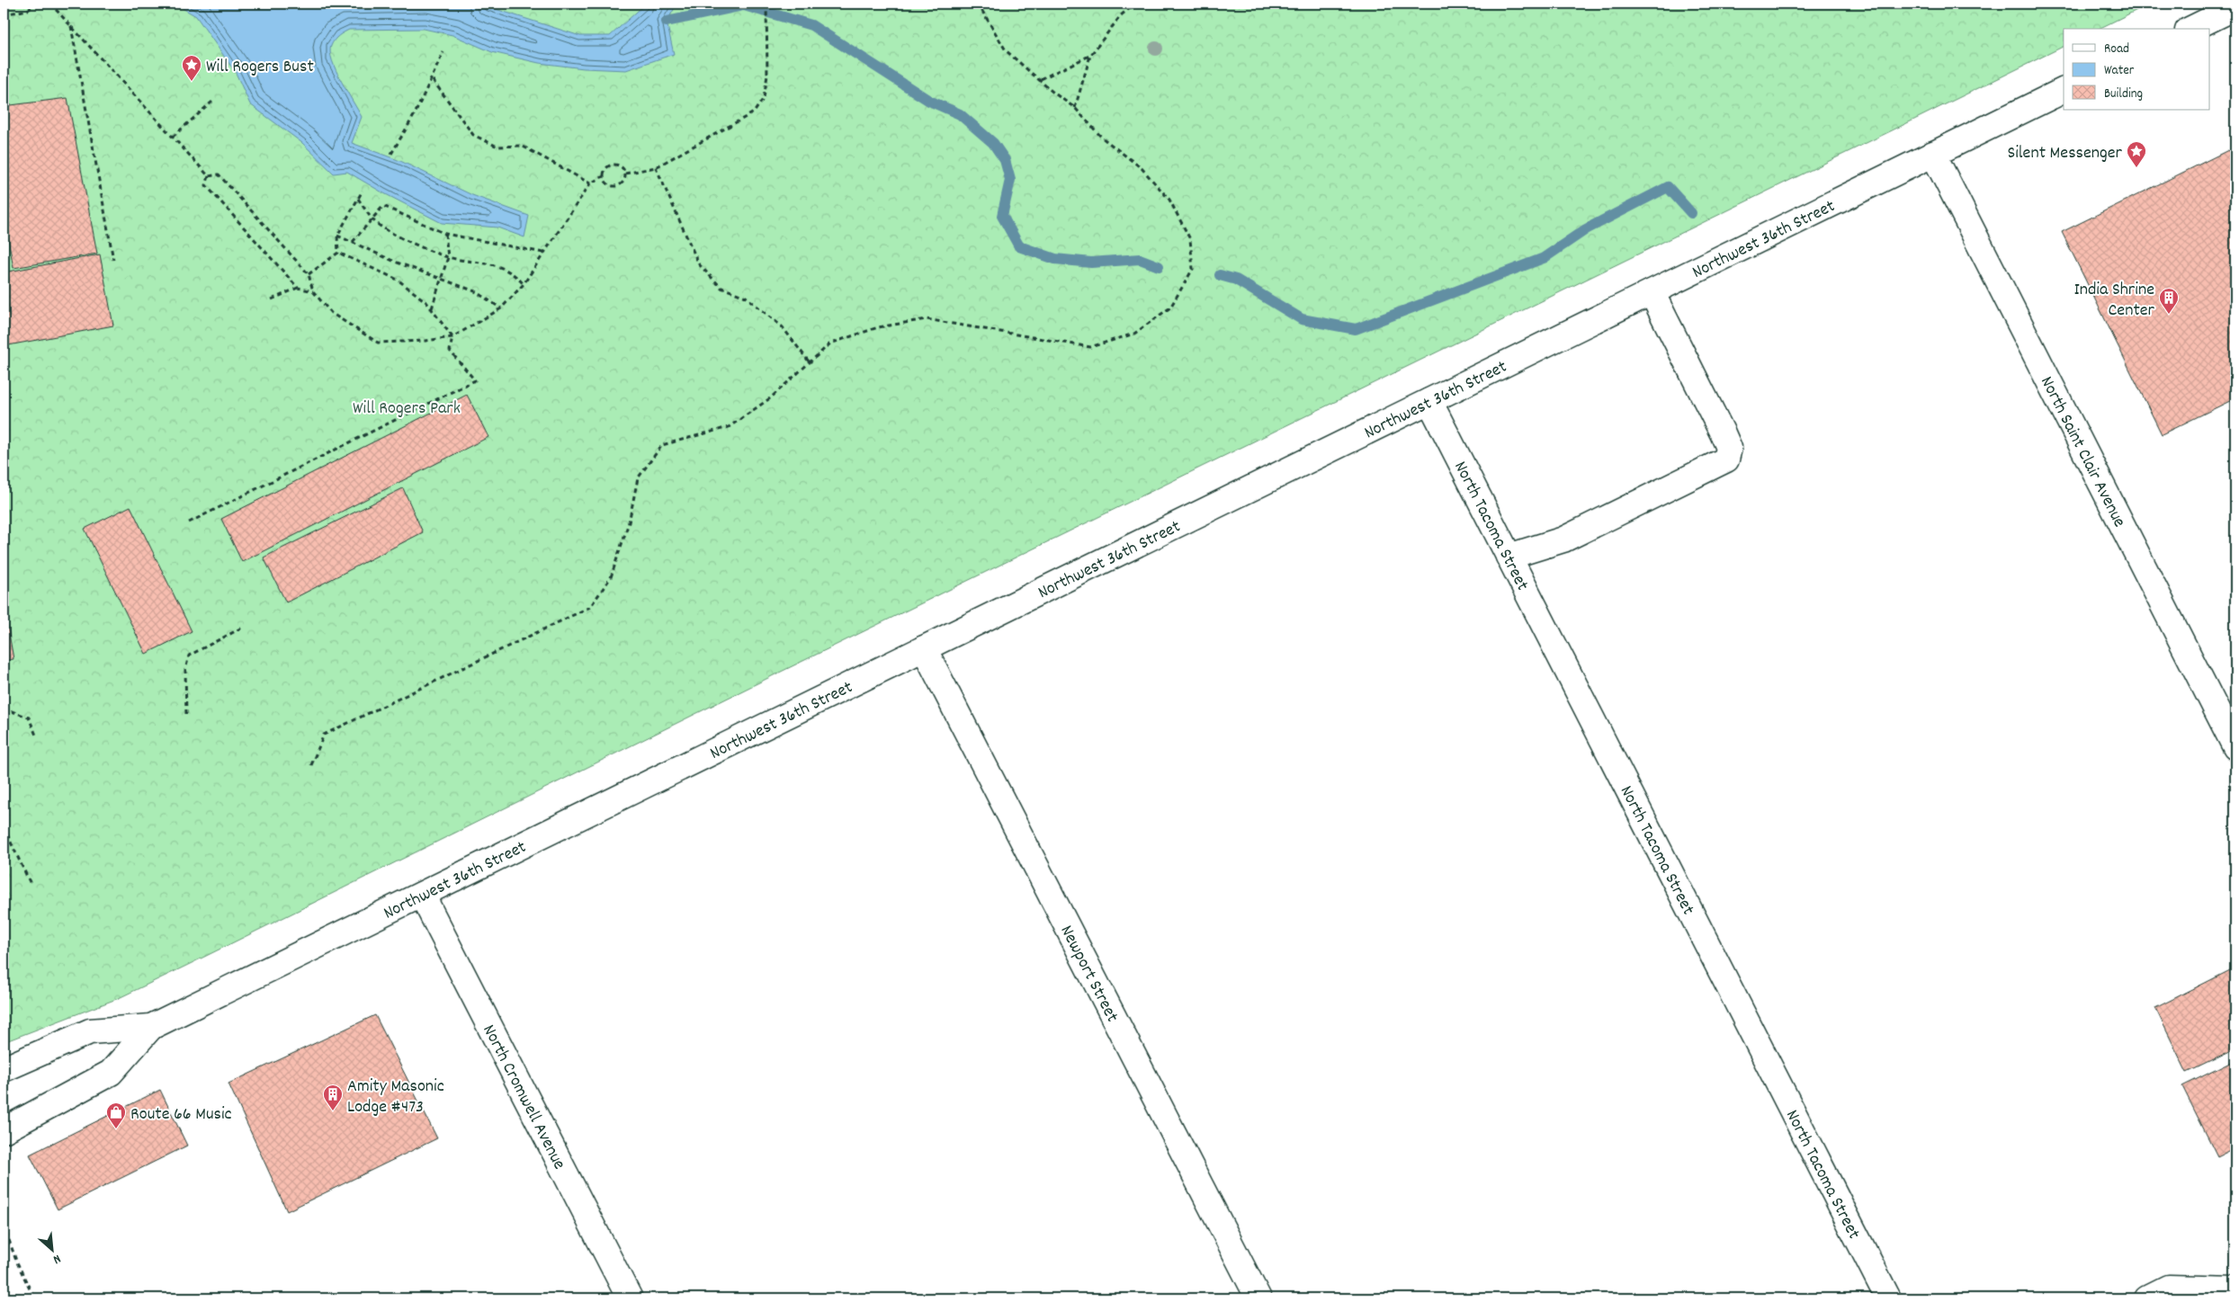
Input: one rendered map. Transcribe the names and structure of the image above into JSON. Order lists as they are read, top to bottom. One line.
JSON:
{"streets":{"street":["Northwest 36th Street","North Saint Clair Avenue","North Tacoma Street","Newport Street","North Cromwell Avenue"]},"crossings":[["Northwest 36th Street","North Saint Clair Avenue"],["Northwest 36th Street","North Tacoma Street"],["Northwest 36th Street","Newport Street"],["Northwest 36th Street","North Cromwell Avenue"]],"parks":["Will Rogers Park"],"places":{"place":["Will Rogers Bust","Silent Messenger"],"building":["India Shrine Center","Amity Masonic Lodge #473"],"shop":["Route 66 Music"]},"legend":["Road","Water","Building"],"north":"bottom right"}
